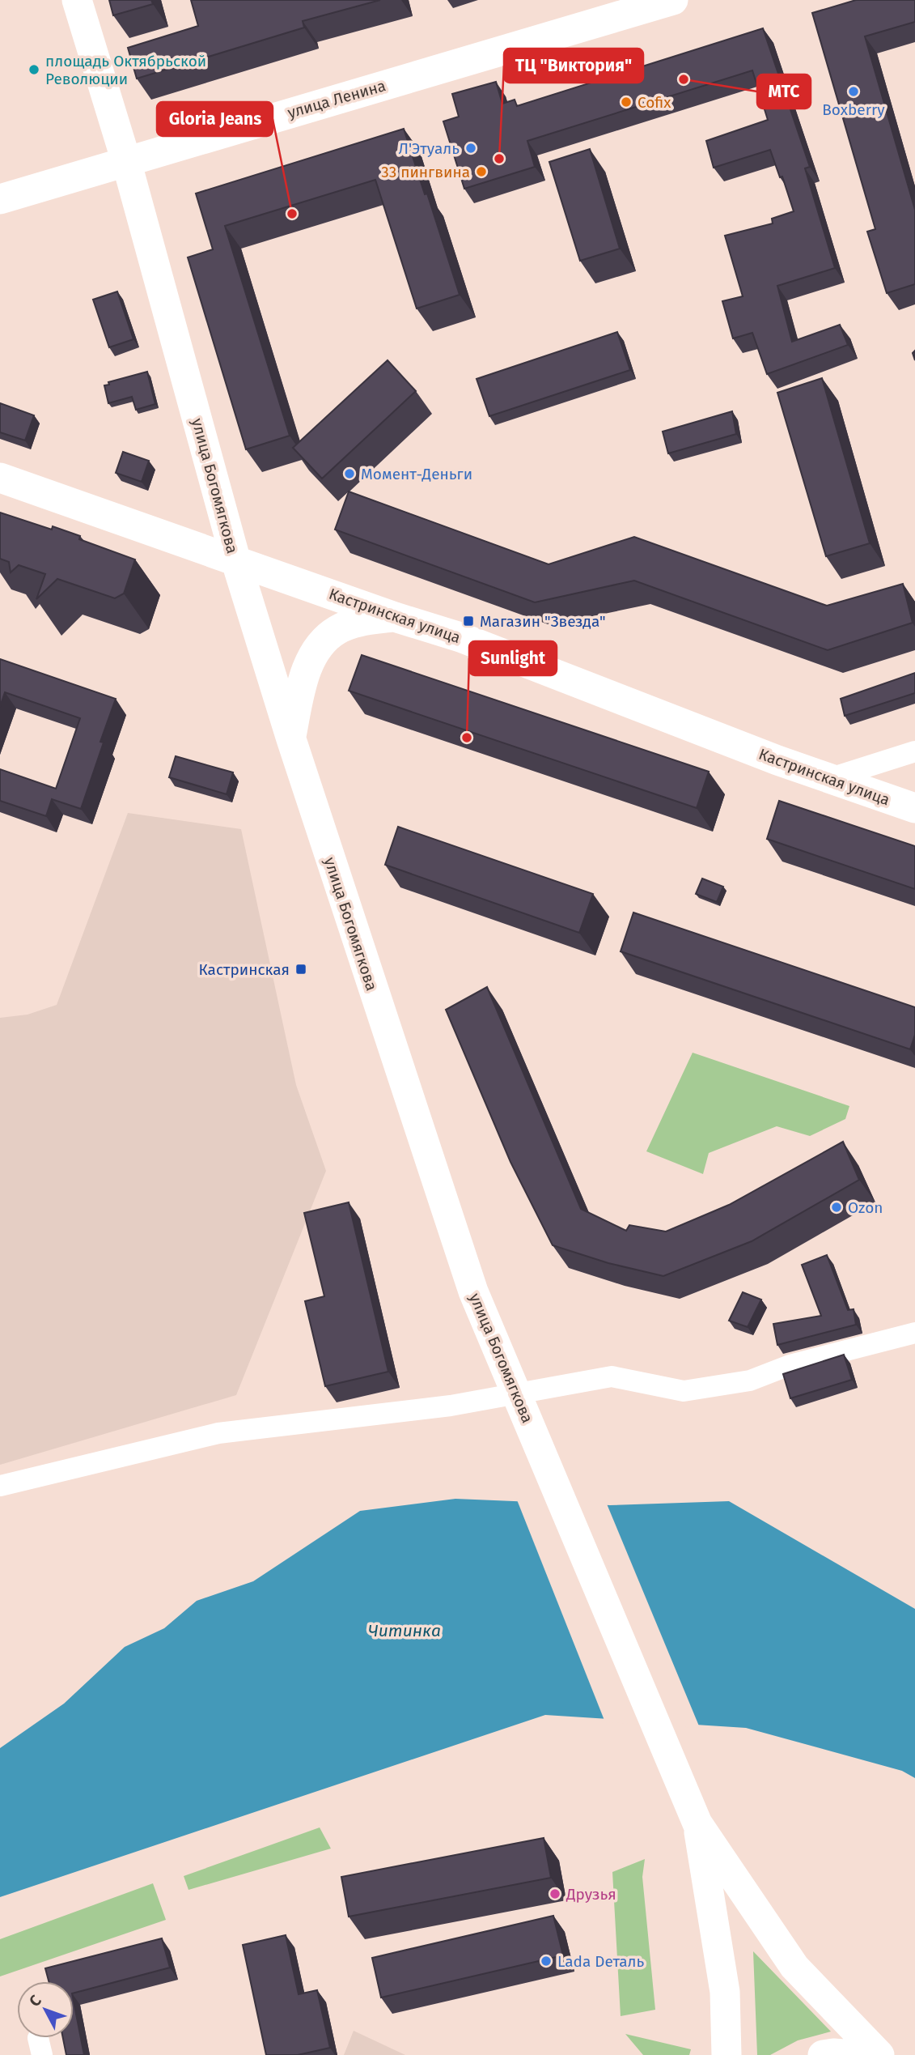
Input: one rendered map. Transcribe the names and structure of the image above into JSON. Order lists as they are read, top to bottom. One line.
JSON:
{"streets":{"main road":["улица Ленина","улица Богомягкова","Кастринская улица"]},"crossings":[["улица Ленина","улица Богомягкова"],["улица Богомягкова","Кастринская улица"]],"water":["Читинка"],"places":{"other":["площадь Октябрьской Революции","МТС","Boxberry","Cofix","Л'Этуаль","ТЦ \"Виктория\"","33 пингвина","Gloria Jeans","Момент-Деньги","Sunlight","Ozon","Друзья","Lada Dеталь"],"transit":["Магазин \"Звезда\"","Кастринская"]},"north":"top left"}
